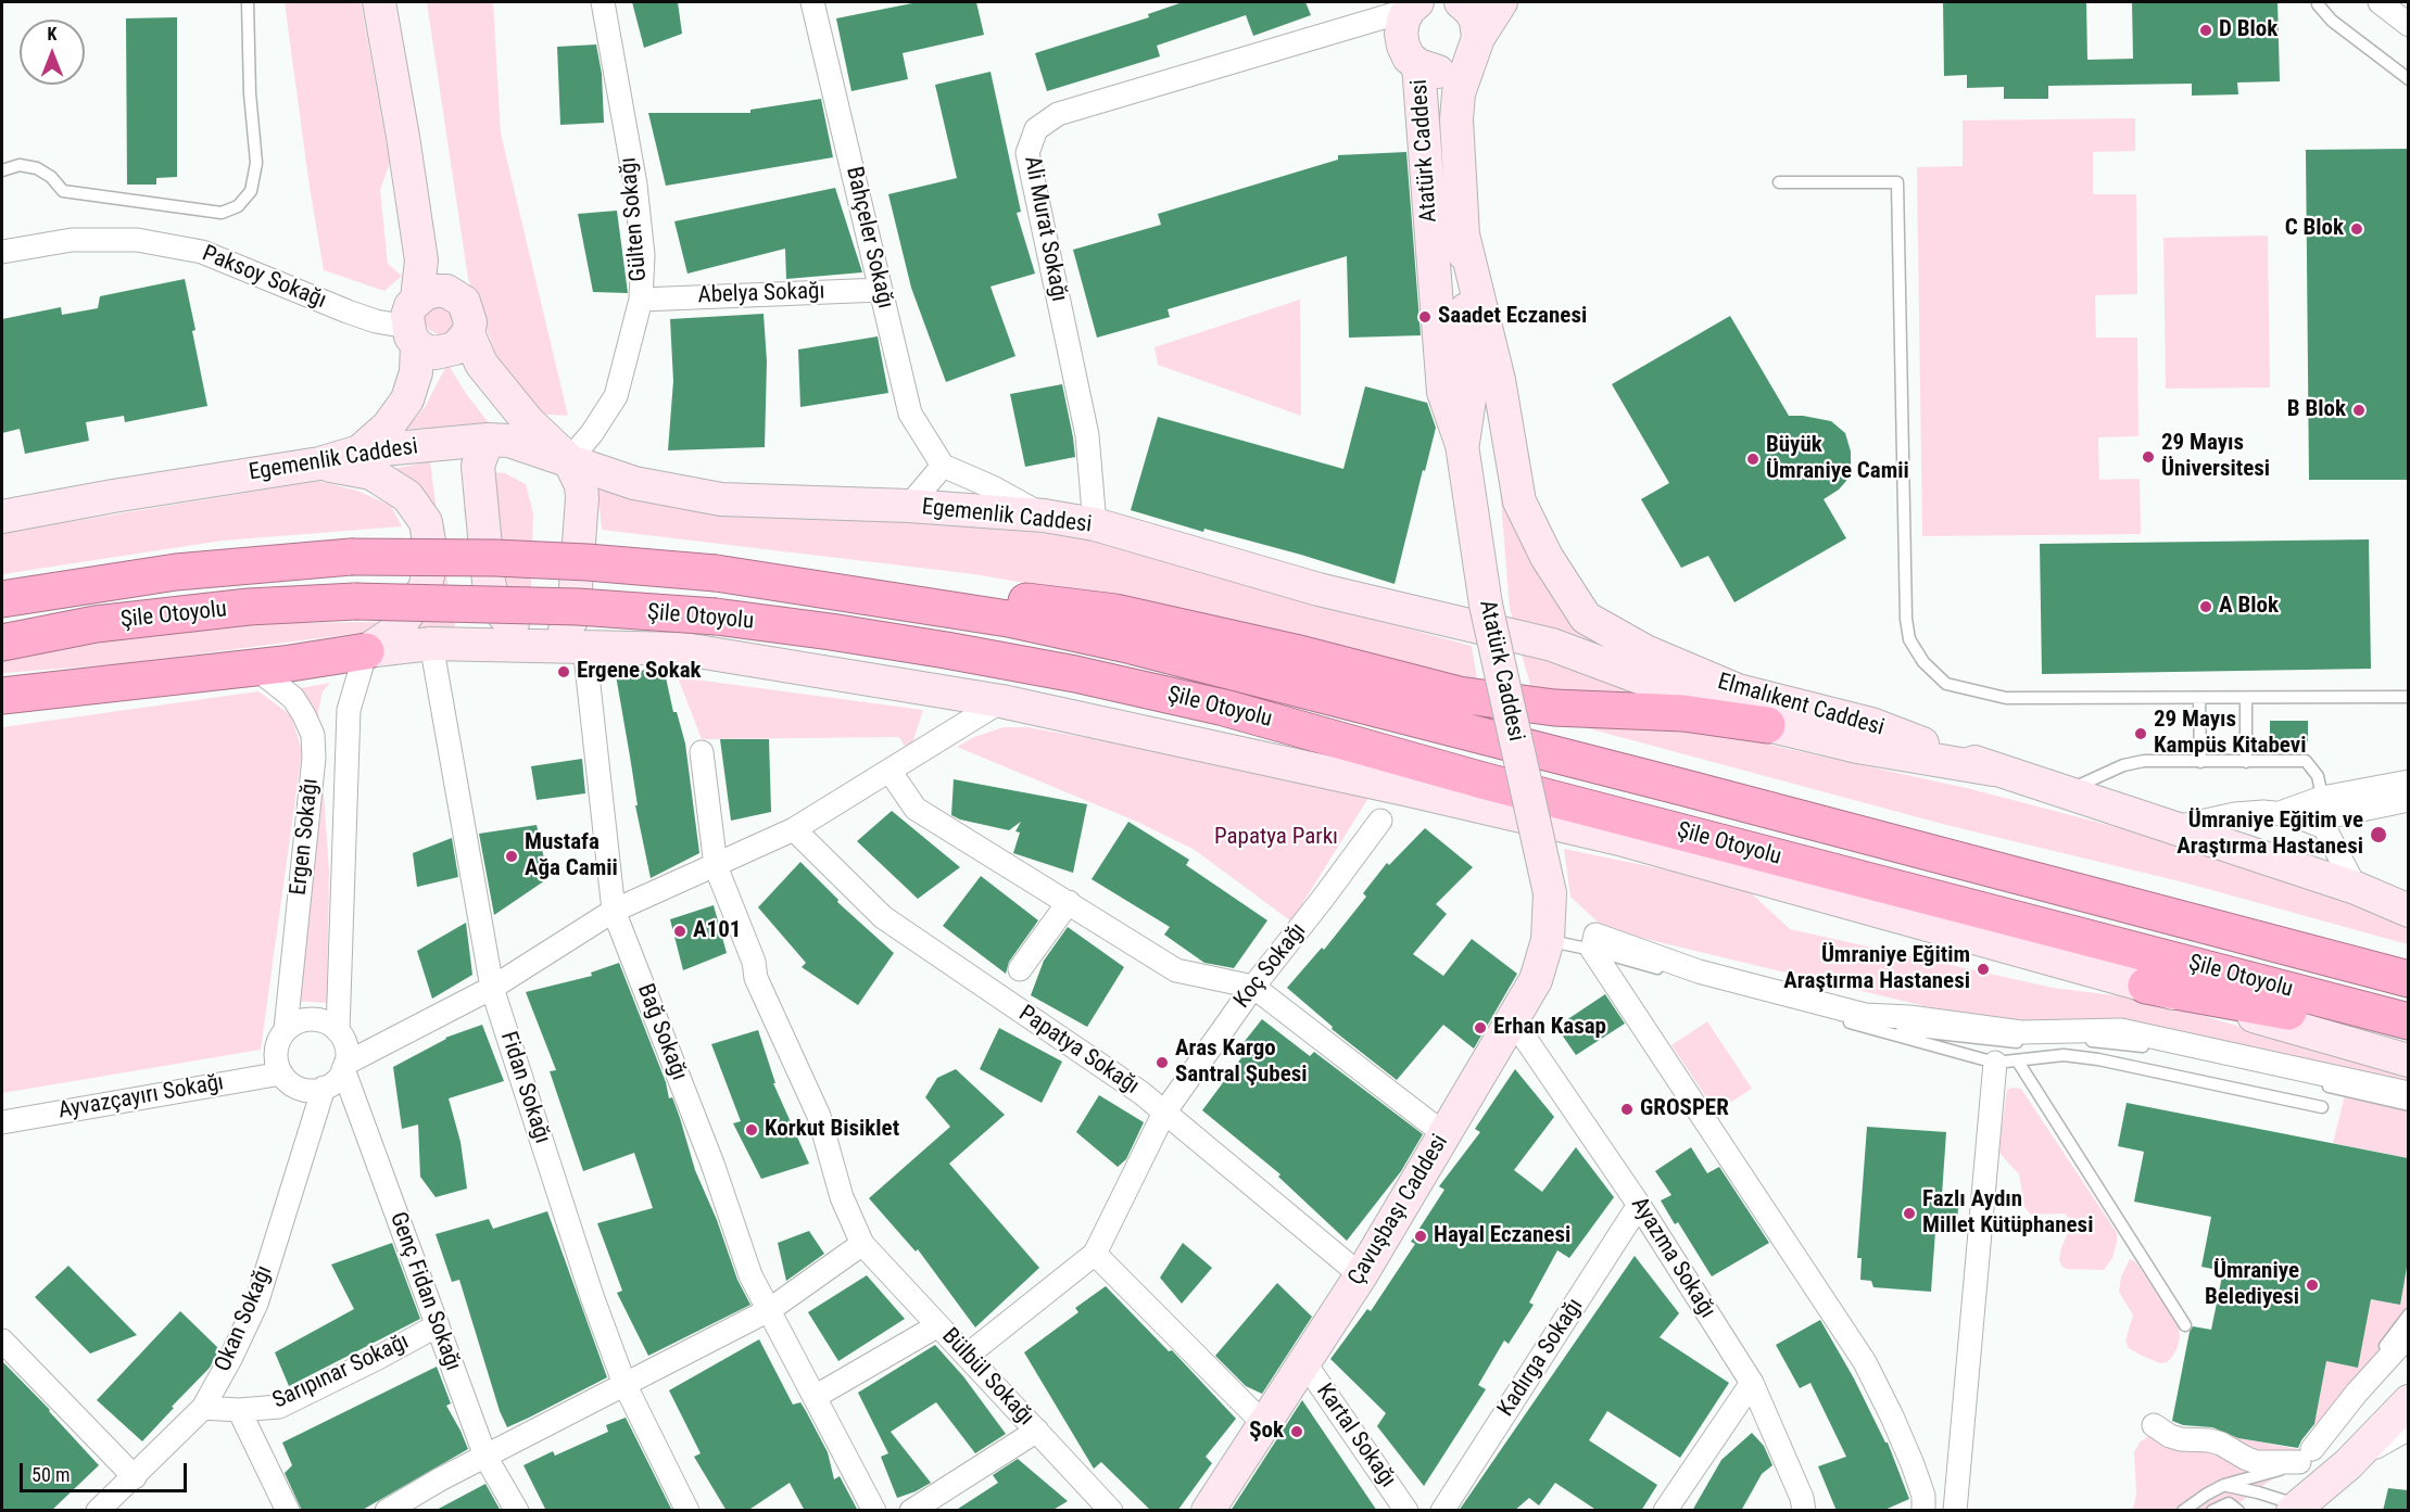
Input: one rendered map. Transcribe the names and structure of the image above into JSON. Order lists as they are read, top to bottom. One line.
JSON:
{"streets":{"highway":["Şile Otoyolu"],"street":["Atatürk Caddesi","Gülten Sokağı","Ali Murat Sokağı","Bahçeler Sokağı","Paksoy Sokağı","Abelya Sokağı","Egemenlik Caddesi","Elmalıkent Caddesi","Ergen Sokağı","Koç Sokağı","Bağ Sokağı","Papatya Sokağı","Fidan Sokağı","Ayvazçayırı Sokağı","Çavuşbaşı Caddesi","Ayazma Sokağı","Genç Fidan Sokağı","Okan Sokağı","Kadırga Sokağı","Sarıpınar Sokağı","Bülbül Sokağı","Kartal Sokağı"]},"crossings":[["Atatürk Caddesi","Ali Murat Sokağı"],["Atatürk Caddesi","Elmalıkent Caddesi"],["Atatürk Caddesi","Çavuşbaşı Caddesi"],["Gülten Sokağı","Abelya Sokağı"],["Gülten Sokağı","Egemenlik Caddesi"],["Ali Murat Sokağı","Egemenlik Caddesi"],["Bahçeler Sokağı","Abelya Sokağı"],["Egemenlik Caddesi","Elmalıkent Caddesi"],["Ergen Sokağı","Ayvazçayırı Sokağı"],["Ergen Sokağı","Genç Fidan Sokağı"],["Ergen Sokağı","Okan Sokağı"],["Koç Sokağı","Papatya Sokağı"],["Papatya Sokağı","Çavuşbaşı Caddesi"],["Ayvazçayırı Sokağı","Genç Fidan Sokağı"],["Ayvazçayırı Sokağı","Okan Sokağı"],["Çavuşbaşı Caddesi","Ayazma Sokağı"],["Çavuşbaşı Caddesi","Kartal Sokağı"],["Ayazma Sokağı","Kadırga Sokağı"],["Genç Fidan Sokağı","Okan Sokağı"],["Genç Fidan Sokağı","Sarıpınar Sokağı"],["Okan Sokağı","Sarıpınar Sokağı"]],"parks":["Papatya Parkı"],"places":["D Blok","C Blok","Saadet Eczanesi","B Blok","29 Mayıs Üniversitesi","Büyük Ümraniye Camii","A Blok","Ergene Sokak","29 Mayıs Kampüs Kitabevi","Ümraniye Eğitim ve Araştırma Hastanesi","Mustafa Ağa Camii","A101","Ümraniye Eğitim Araştırma Hastanesi","Erhan Kasap","Aras Kargo Santral Şubesi","GROSPER","Korkut Bisiklet","Fazlı Aydın Millet Kütüphanesi","Hayal Eczanesi","Ümraniye Belediyesi","Şok"],"scale_bar":"50 m","north":"top"}
